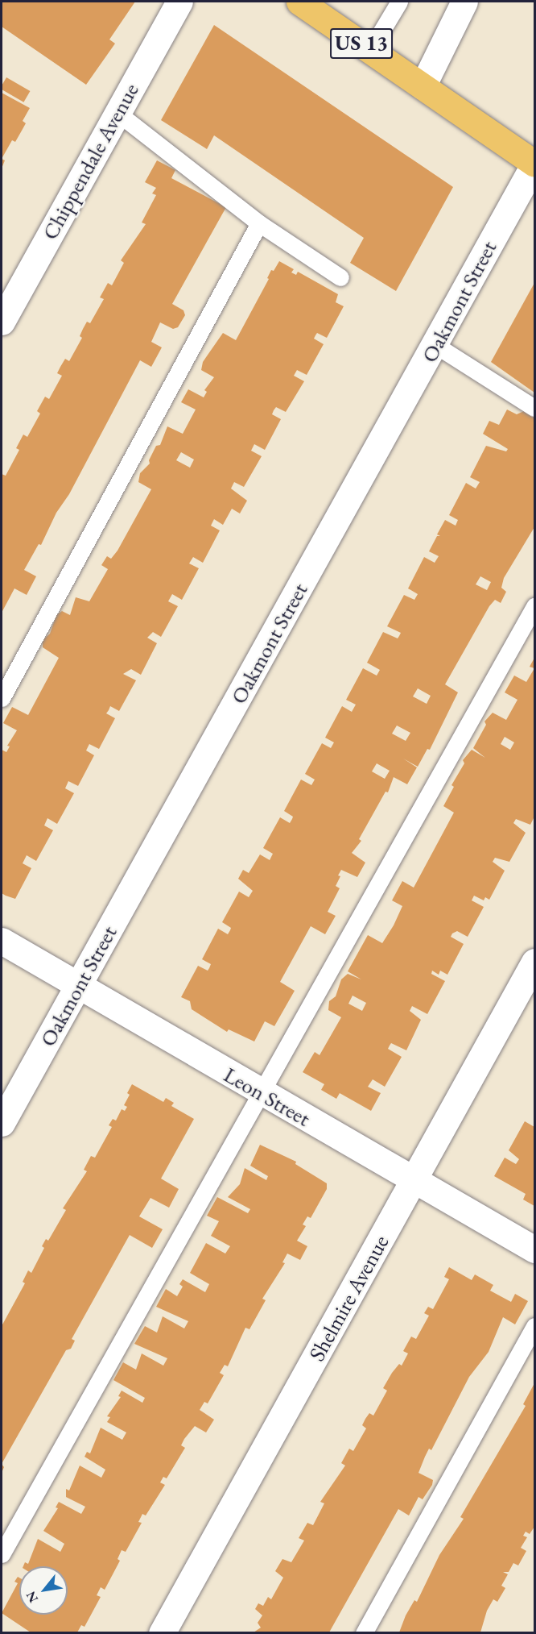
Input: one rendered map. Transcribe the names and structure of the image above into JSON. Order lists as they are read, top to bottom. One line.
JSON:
{"streets":{"main road":["US 13"],"street":["Chippendale Avenue","Oakmont Street","Leon Street","Shelmire Avenue"]},"crossings":[["US 13","Oakmont Street"],["Oakmont Street","Leon Street"],["Leon Street","Shelmire Avenue"]],"north":"bottom left"}
